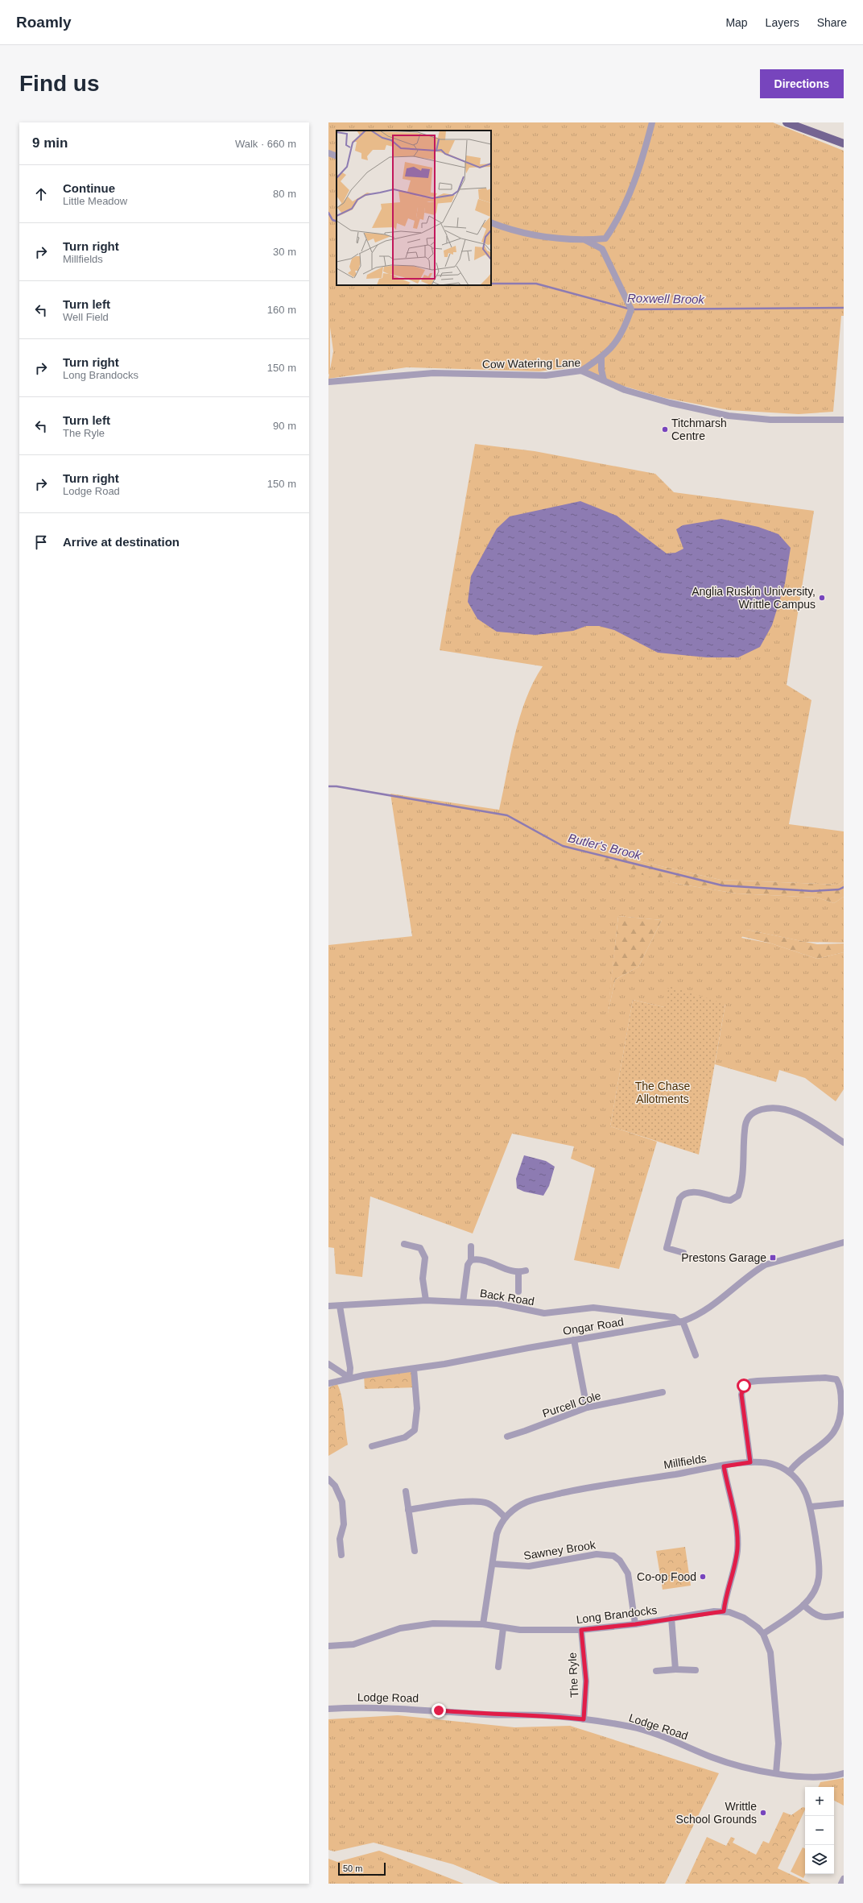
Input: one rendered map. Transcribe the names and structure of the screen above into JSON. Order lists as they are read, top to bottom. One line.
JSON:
{"streets":{"street":["Cow Watering Lane","Back Road","Ongar Road","Purcell Cole","Millfields","Sawney Brook","Long Brandocks","The Ryle","Lodge Road"]},"crossings":[["Back Road","Ongar Road"],["Millfields","Sawney Brook"],["Millfields","Long Brandocks"],["Sawney Brook","Long Brandocks"],["Long Brandocks","The Ryle"],["Long Brandocks","Lodge Road"],["The Ryle","Lodge Road"]],"water":["Roxwell Brook","Butler's Brook"],"parks":["The Chase Allotments"],"places":{"other":["Titchmarsh Centre","Anglia Ruskin University, Writtle Campus","Co-op Food","Writtle School Grounds"],"transit":["Prestons Garage"]},"scale_bar":"50 m","page":{"header":"Roamly","nav":["Map","Layers","Share"],"buttons":"Directions","title":"Find us","heading":["9 min","Walk · 660 m"],"list":[["Continue","Little Meadow","80 m"],["Turn right","Millfields","30 m"],["Turn left","Well Field","160 m"],["Turn right","Long Brandocks","150 m"],["Turn left","The Ryle","90 m"],["Turn right","Lodge Road","150 m"],"Arrive at destination"],"map_buttons":["+","−"],"scale":"50 m"}}
